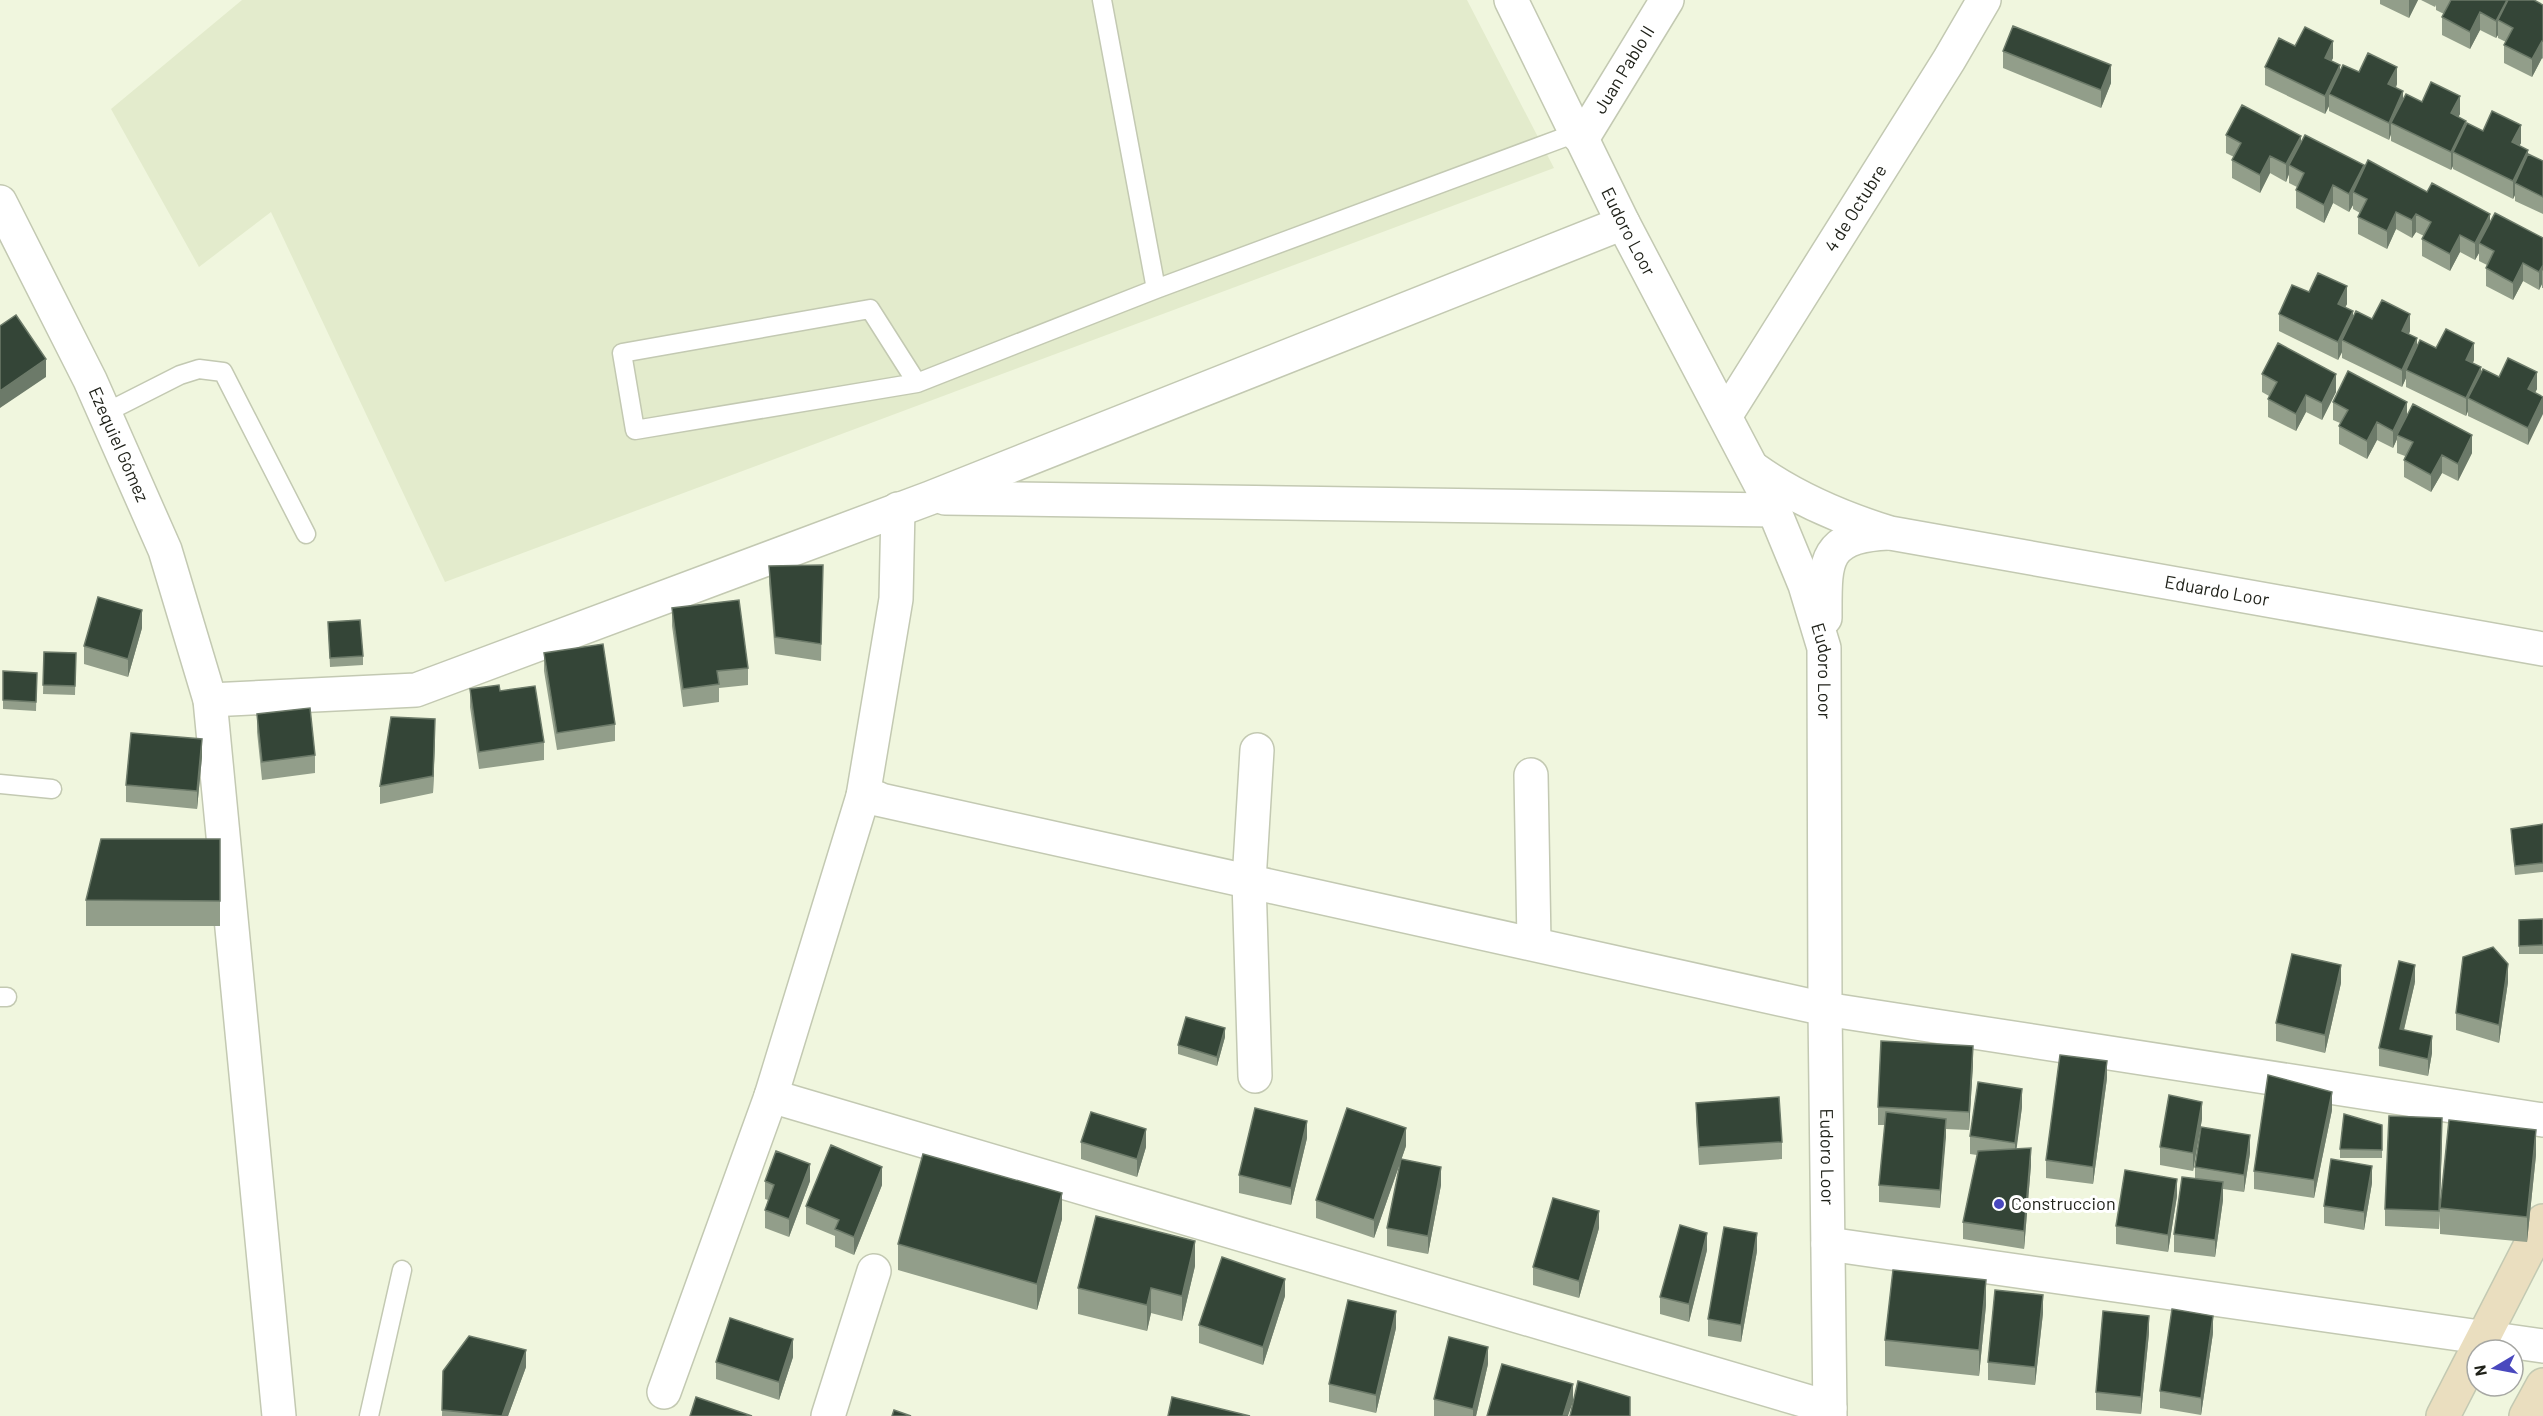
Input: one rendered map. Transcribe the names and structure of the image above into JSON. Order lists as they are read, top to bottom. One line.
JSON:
{"streets":{"street":["Juan Pablo II","4 de Octubre","Eudoro Loor","Ezequiel Gómez","Eduardo Loor"]},"crossings":[["Juan Pablo II","Eudoro Loor"],["4 de Octubre","Eudoro Loor"],["Eudoro Loor","Eduardo Loor"]],"places":["Construccion"],"north":"left"}
